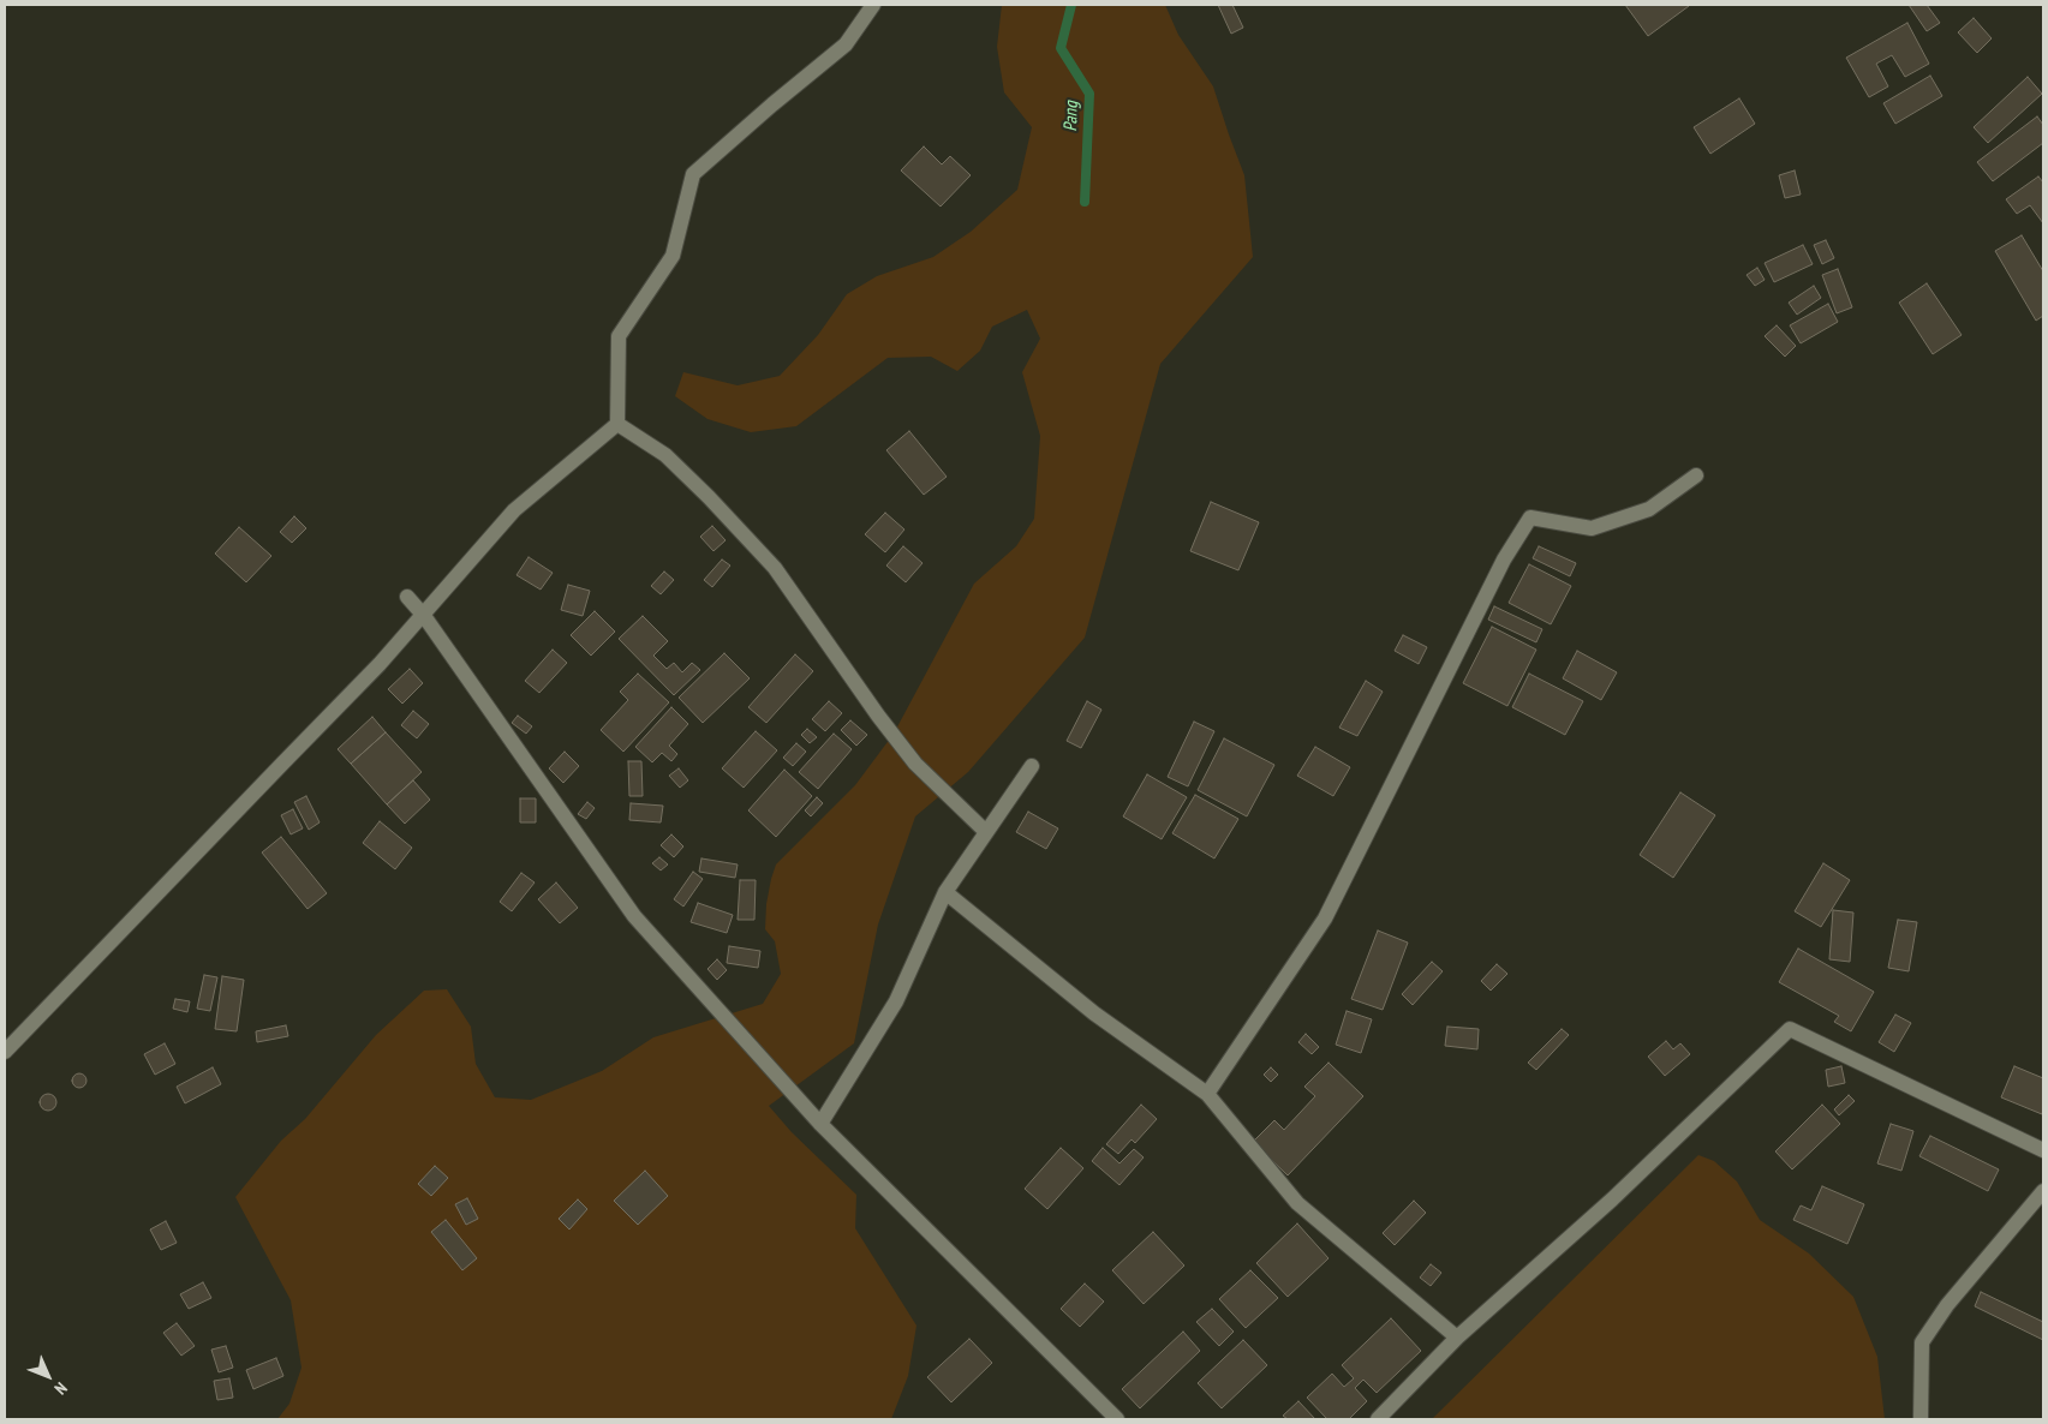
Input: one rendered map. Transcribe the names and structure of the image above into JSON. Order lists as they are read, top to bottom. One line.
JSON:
{"water":["Pang"],"north":"bottom right"}
